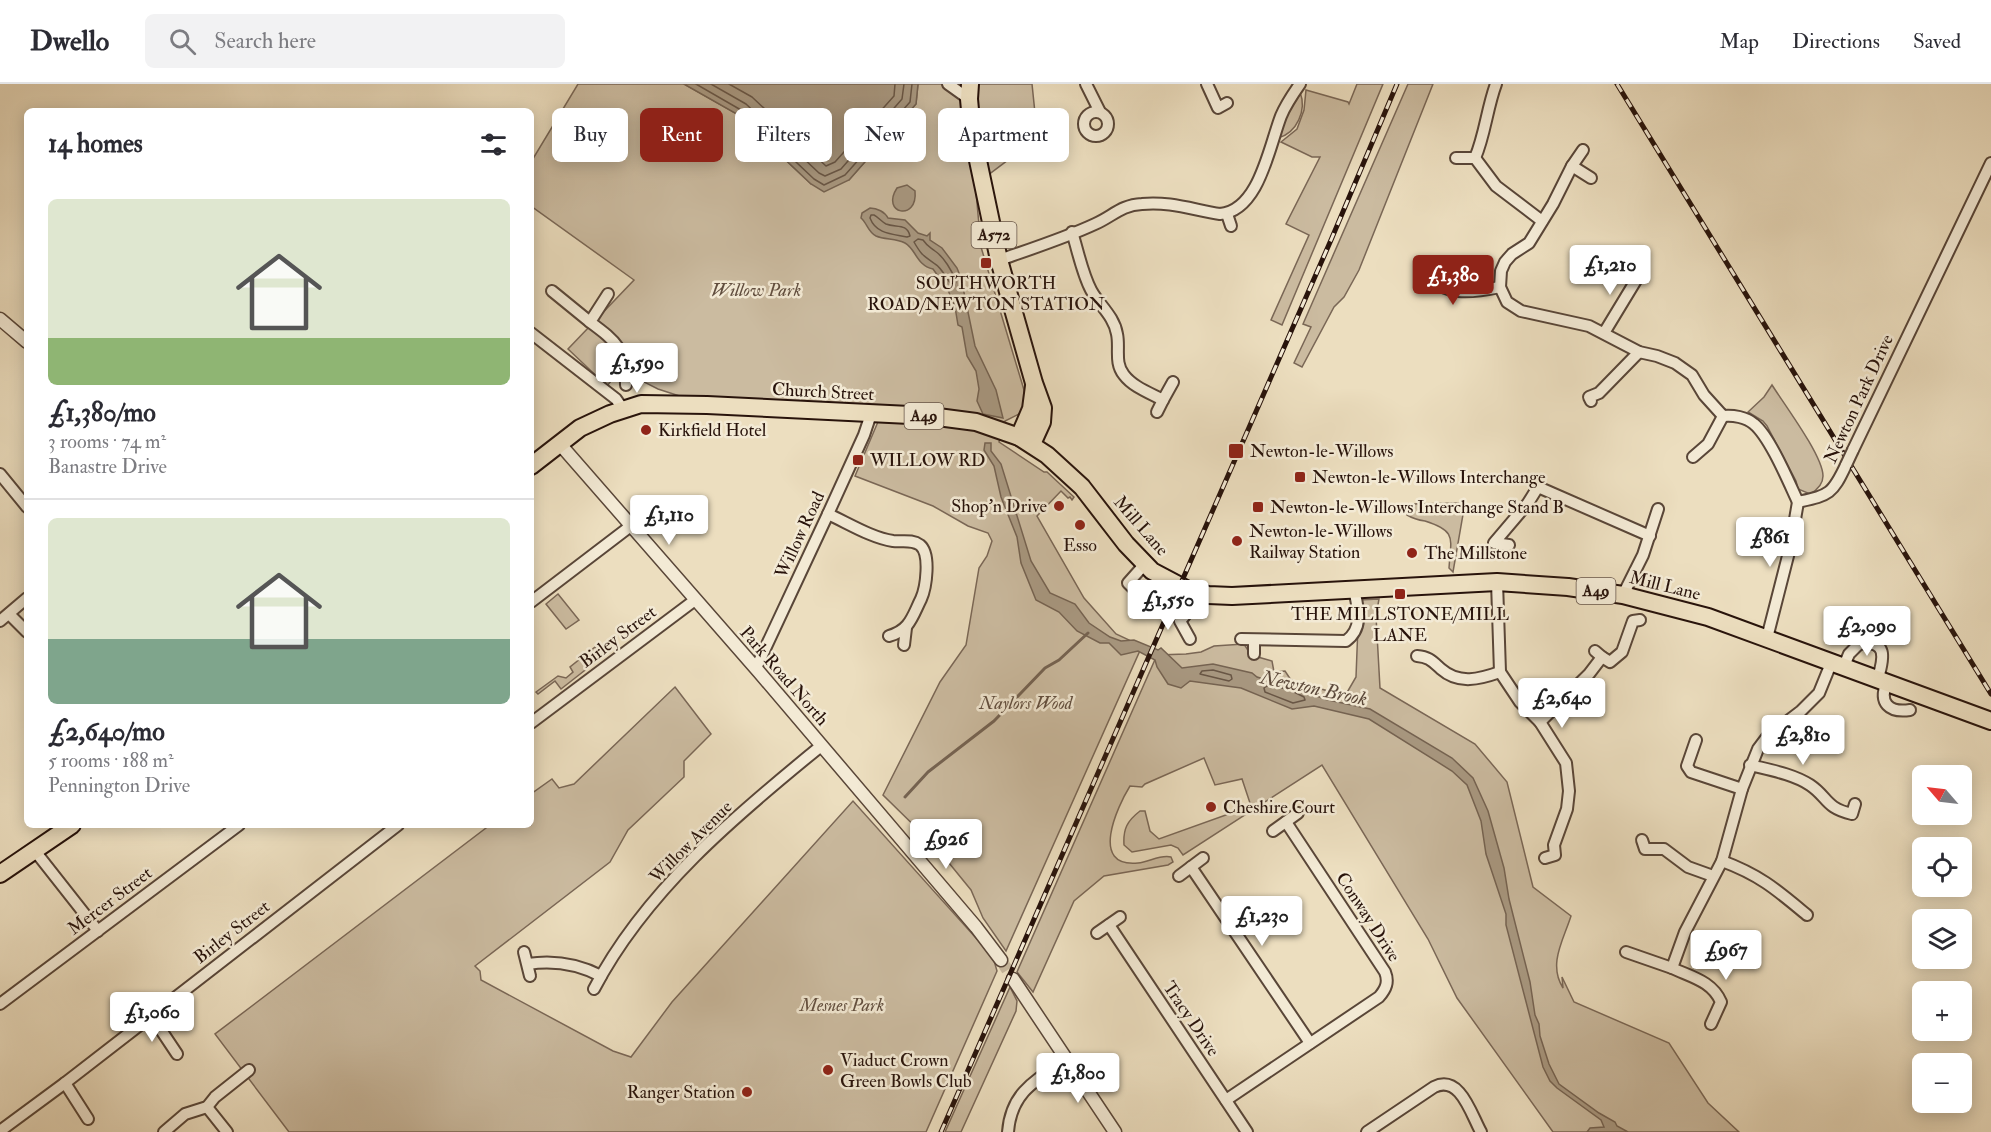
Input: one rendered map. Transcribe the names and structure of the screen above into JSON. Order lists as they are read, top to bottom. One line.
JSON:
{"streets":{"main road":["A572","Church Street","A49","Mill Lane"],"street":["Newton Park Drive","Willow Road","Birley Street","Park Road North","Willow Avenue","Mercer Street","Conway Drive","Tracy Drive"]},"crossings":[["A572","Church Street"],["A572","Mill Lane"],["Church Street","A49"],["Church Street","Mill Lane"],["Church Street","Willow Road"],["A49","Park Road North"],["Willow Road","Park Road North"],["Birley Street","Park Road North"],["Park Road North","Willow Avenue"],["Conway Drive","Tracy Drive"]],"water":["Newton Brook"],"parks":["Willow Park","Naylors Wood","Mesnes Park"],"places":{"transit":["SOUTHWORTH ROAD/NEWTON STATION","Newton-le-Willows","WILLOW RD","Newton-le-Willows Interchange","Newton-le-Willows Interchange Stand B","THE MILLSTONE/MILL LANE"],"other":["Kirkfield Hotel","Shop'n Drive","Esso","Newton-le-Willows Railway Station","The Millstone","Cheshire Court","Viaduct Crown Green Bowls Club","Ranger Station"]},"north":"top left","page":{"header":"Dwello","search":"Search here","nav":["Map","Directions","Saved"],"chip":["Buy","Rent","Filters","New","Apartment"],"heading":"14 homes","list":[{"name":"£1,380/mo","note":"3 rooms · 74 m² · Banastre Drive"},{"name":"£2,640/mo","note":"5 rooms · 188 m² · Pennington Drive"}],"price":["£1,210","£1,380","£1,590","£1,110","£861","£1,550","£2,090","£2,640","£2,810","£926","£1,230","£967","£1,060","£1,800"],"map_buttons":["+","−"]}}
